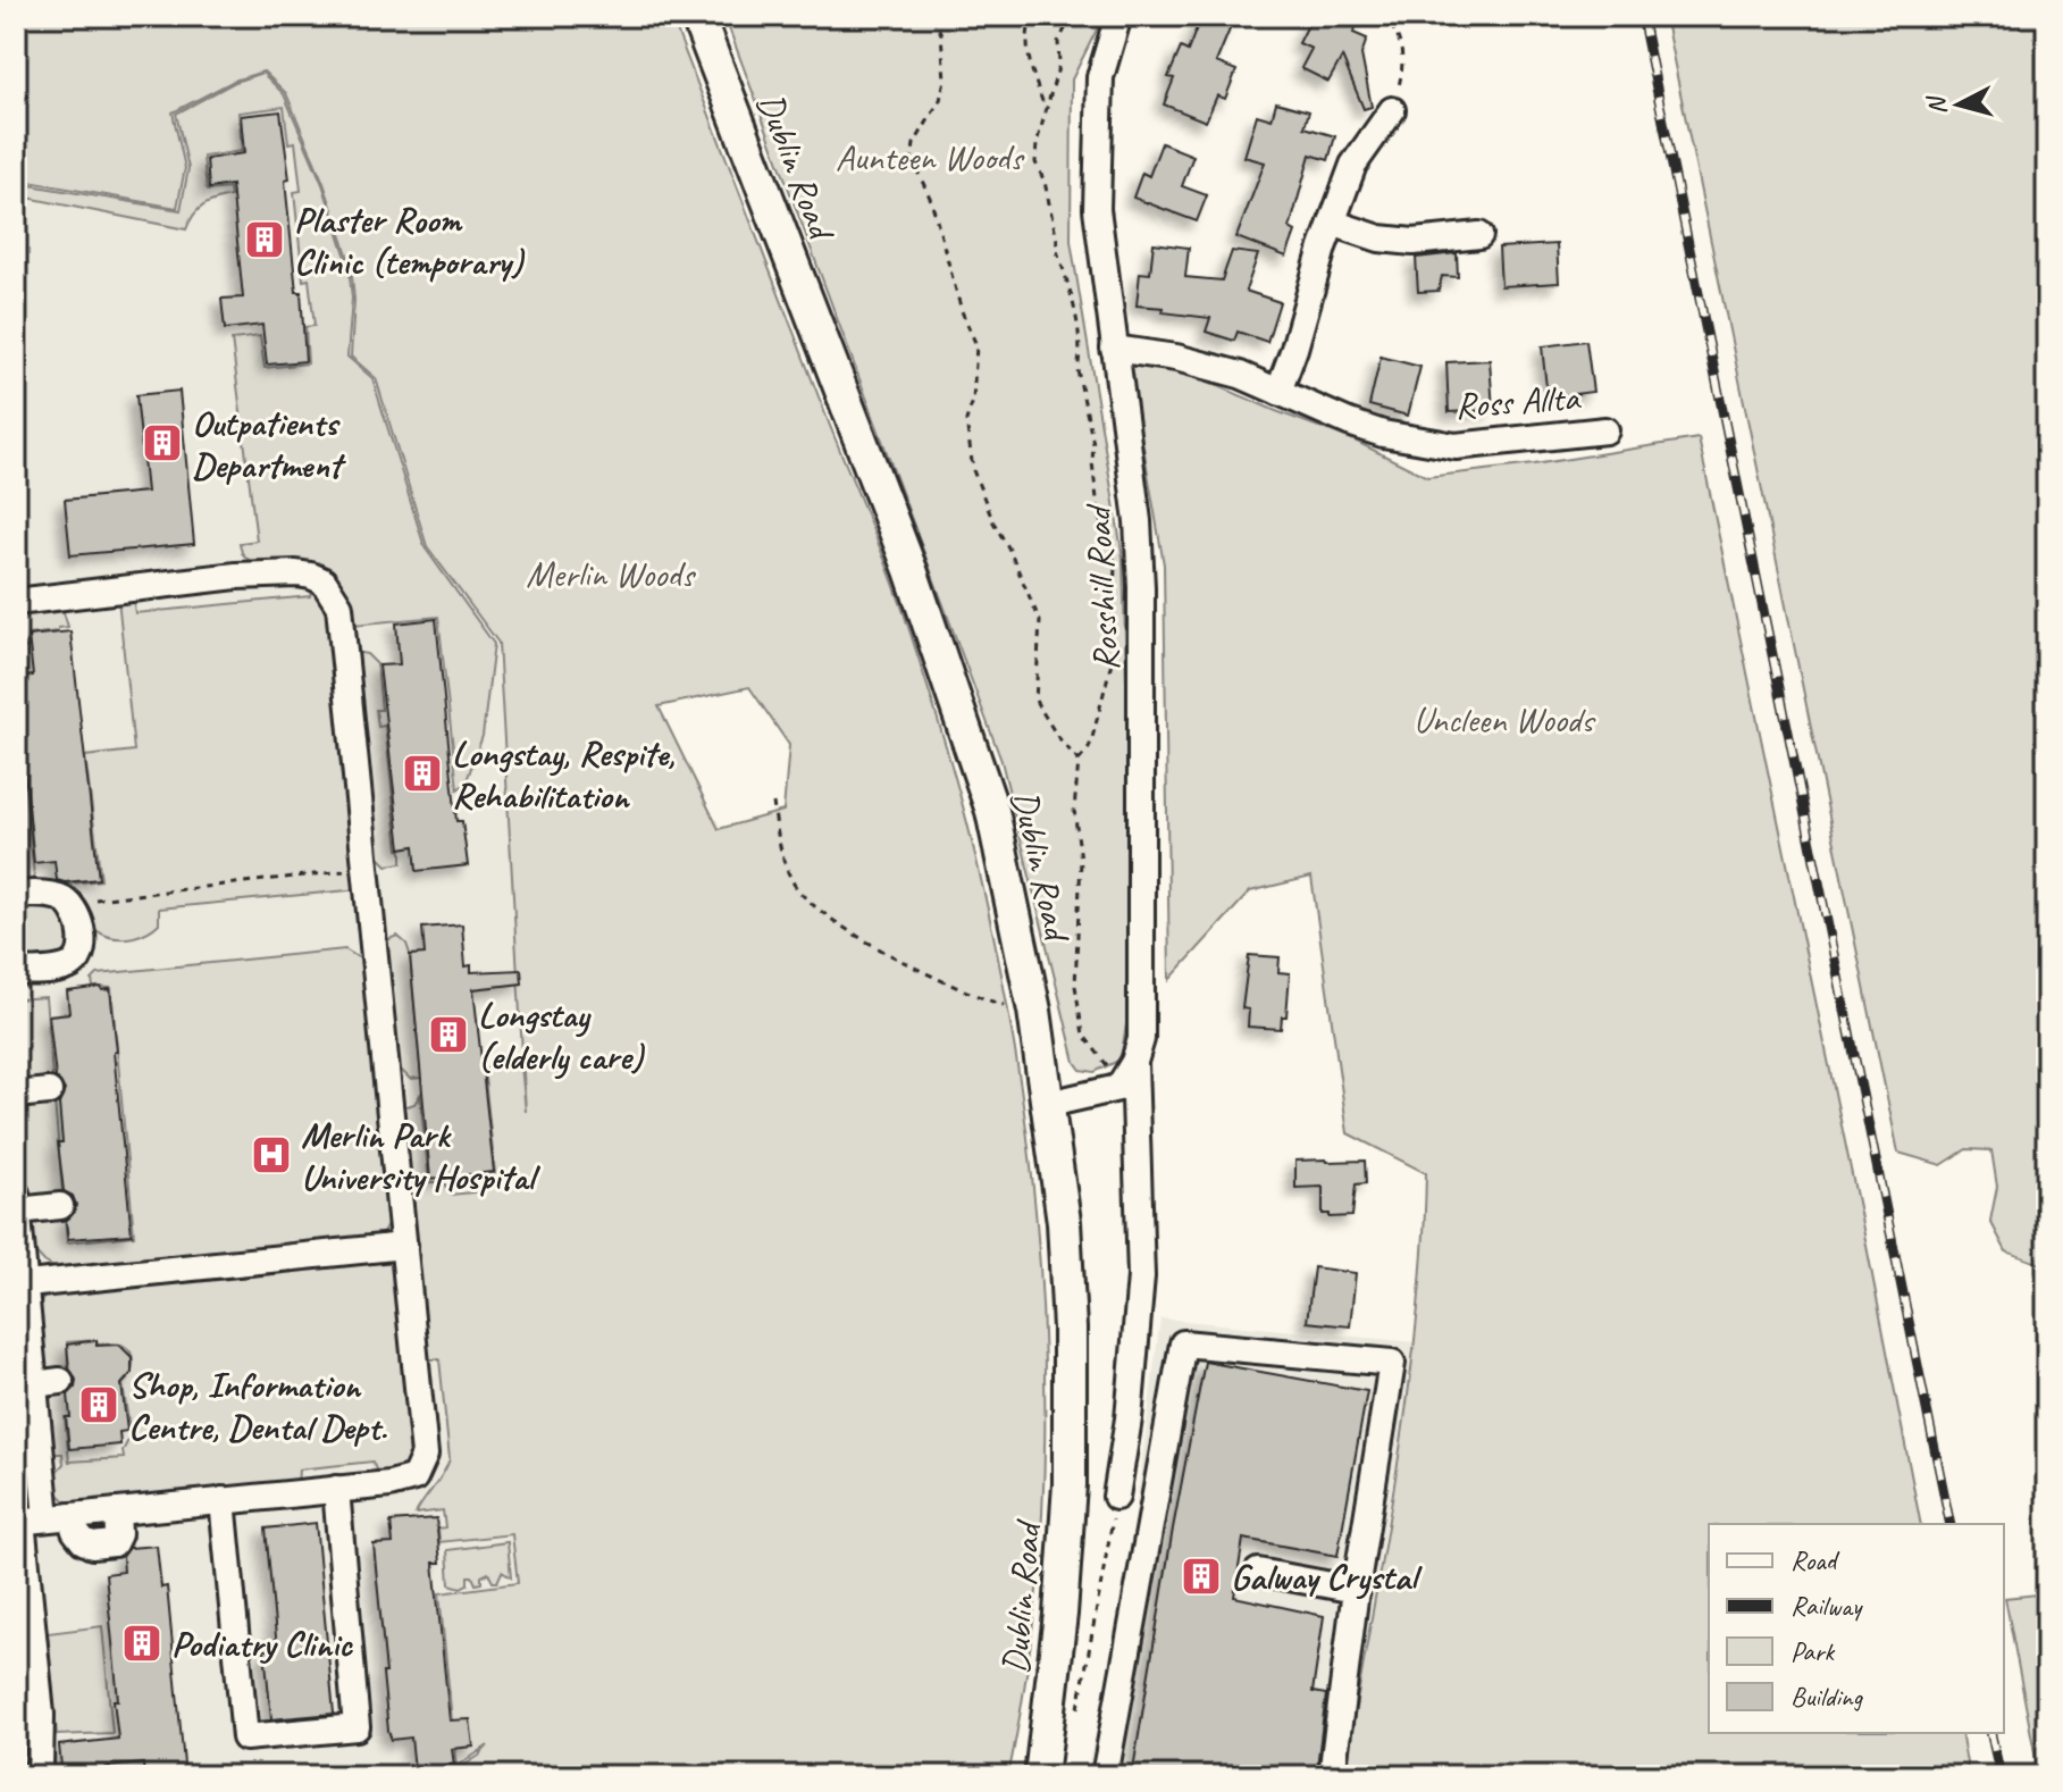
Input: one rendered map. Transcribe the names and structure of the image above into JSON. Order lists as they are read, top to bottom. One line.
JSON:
{"streets":{"main road":["Dublin Road"],"street":["Ross Allta","Rosshill Road"]},"crossings":[["Ross Allta","Rosshill Road"]],"parks":["Aunteen Woods","Merlin Woods","Uncleen Woods"],"places":{"building":["Plaster Room Clinic (temporary)","Outpatients Department","Longstay, Respite, Rehabilitation","Longstay (elderly care)","Shop, Information Centre, Dental Dept.","Galway Crystal","Podiatry Clinic"],"hospital":["Merlin Park University Hospital"]},"legend":["Road","Railway","Park","Building"],"north":"left"}
